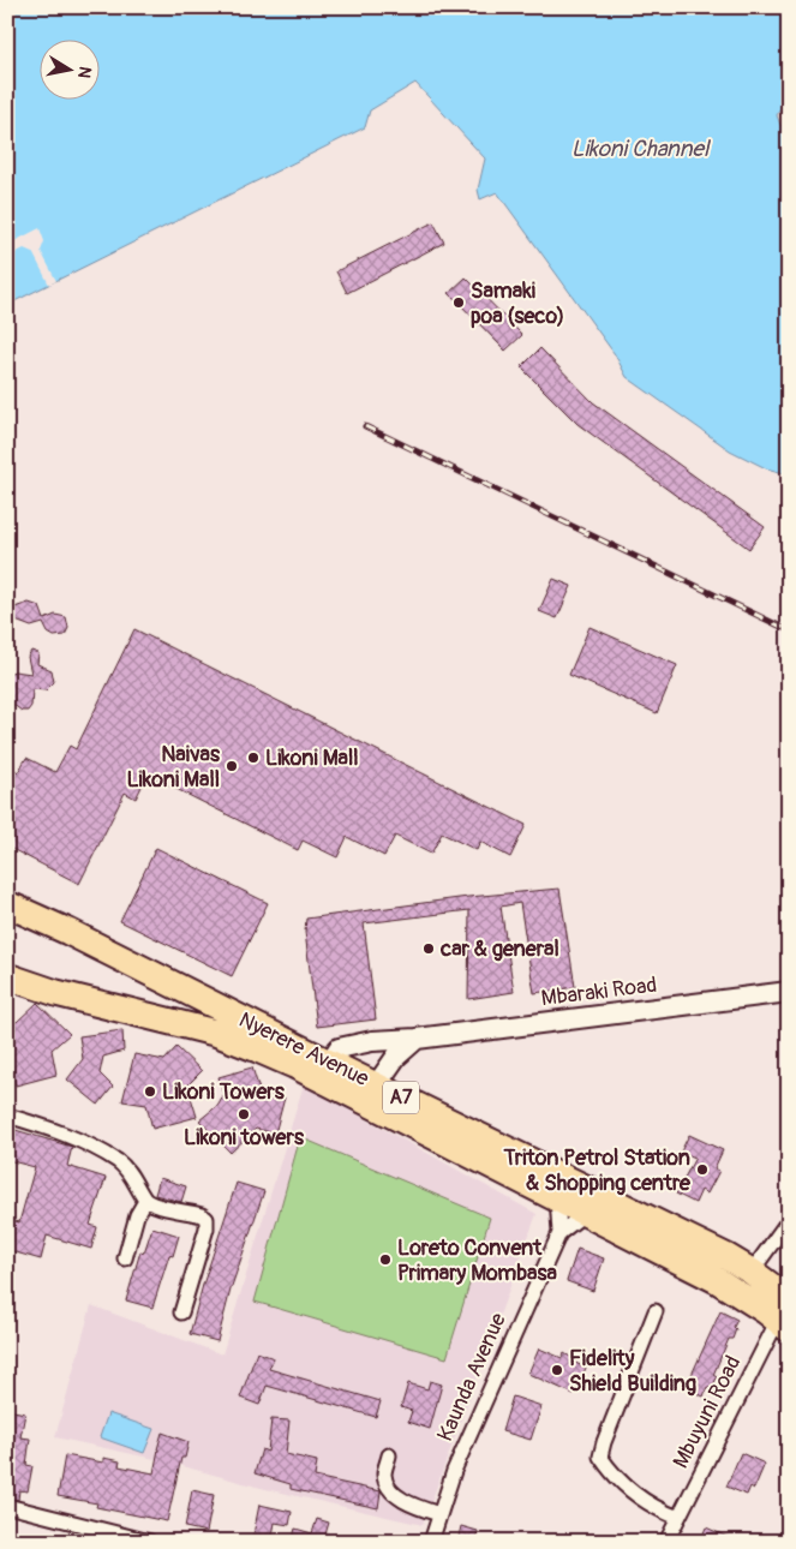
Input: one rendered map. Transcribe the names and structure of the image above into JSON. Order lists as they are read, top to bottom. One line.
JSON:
{"streets":{"highway":["Nyerere Avenue","A7"],"main road":["Mbaraki Road"],"street":["Kaunda Avenue","Mbuyuni Road"]},"crossings":[["Mbaraki Road","Nyerere Avenue"],["Nyerere Avenue","Kaunda Avenue"],["Nyerere Avenue","Mbuyuni Road"]],"water":["Likoni Channel"],"places":["Samaki poa (seco)","Likoni Mall","Naivas Likoni Mall","car & general","Likoni Towers","Likoni towers","Triton Petrol Station & Shopping centre","Loreto Convent Primary Mombasa","Fidelity Shield Building"],"north":"right"}
